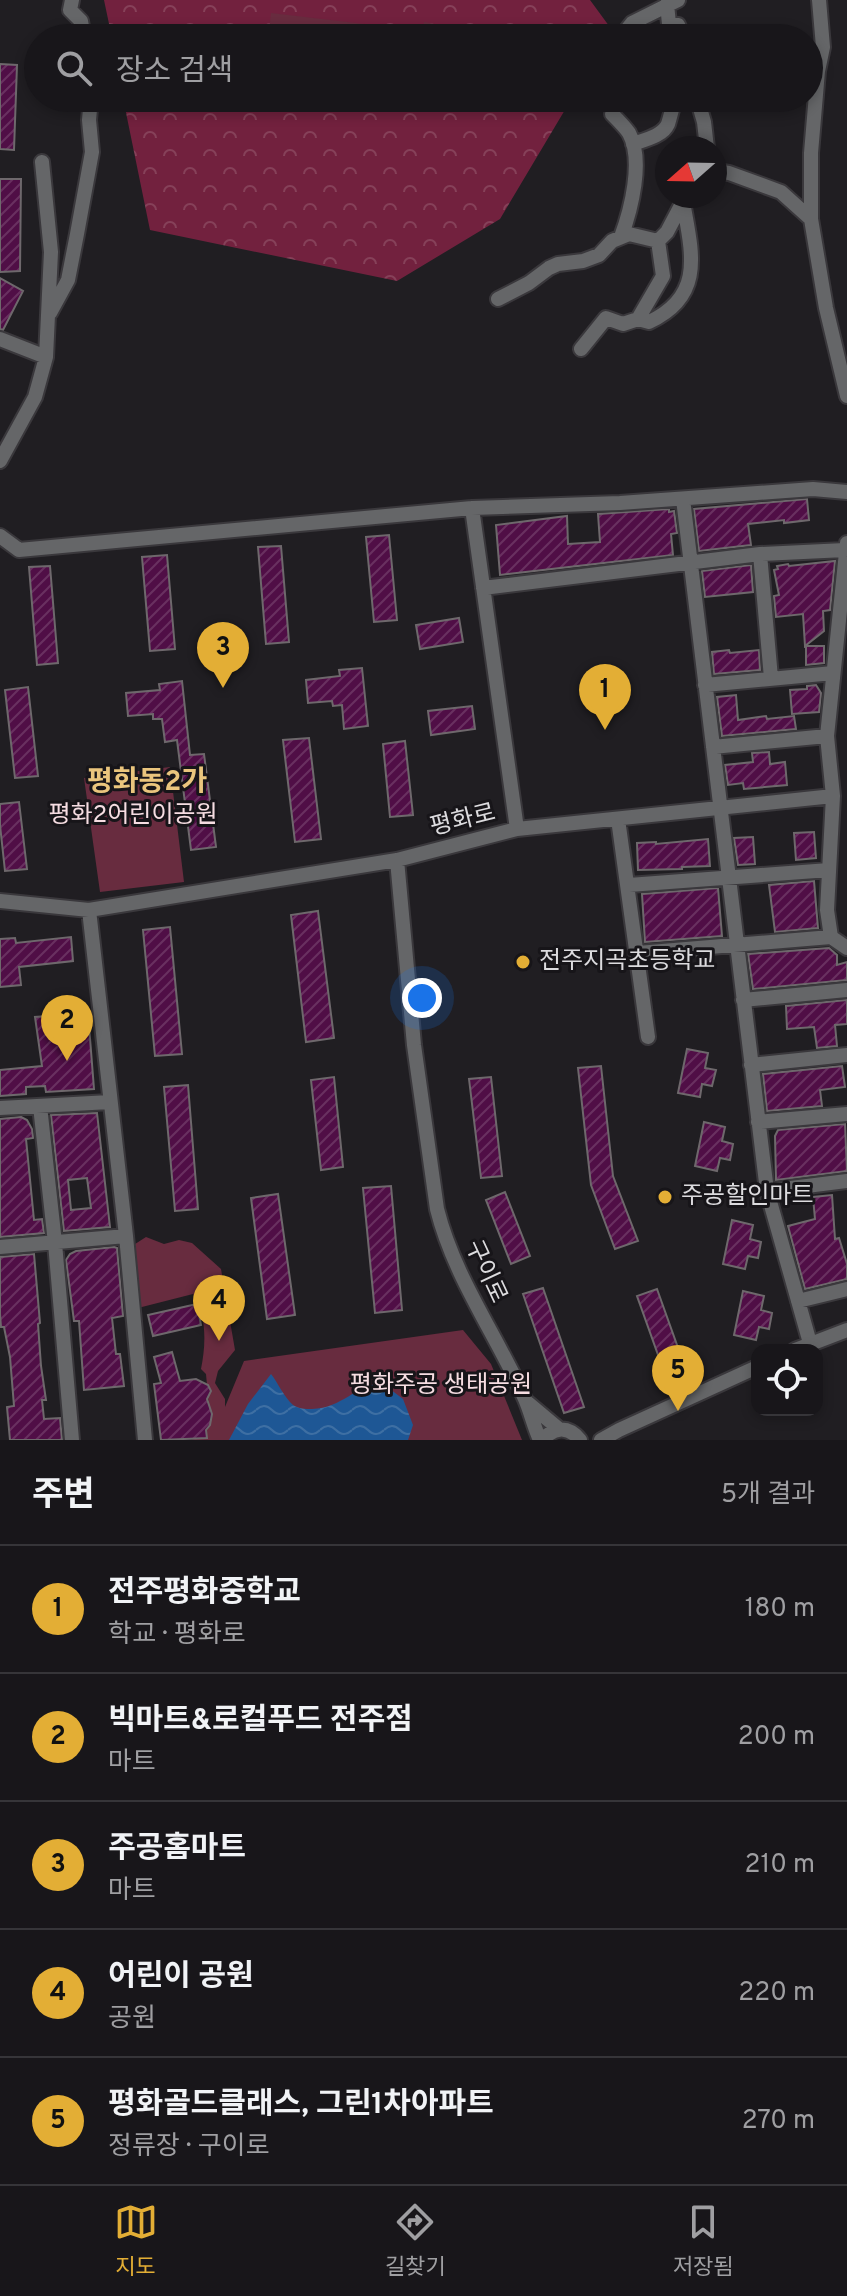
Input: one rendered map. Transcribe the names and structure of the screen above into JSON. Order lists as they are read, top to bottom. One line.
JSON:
{"streets":{"street":["평화로","구이로"]},"crossings":[["평화로","구이로"]],"districts":["평화동2가"],"parks":["평화2어린이공원","평화주공 생태공원"],"places":["전주지곡초등학교","주공할인마트"],"north":"left","page":{"search":"장소 검색","pins":["3","1","2","4","5"],"heading":["주변","5개 결과"],"list":[{"mark":"1","name":"전주평화중학교","note":"학교 · 평화로","value":"180 m"},{"mark":"2","name":"빅마트&로컬푸드 전주점","note":"마트","value":"200 m"},{"mark":"3","name":"주공홈마트","note":"마트","value":"210 m"},{"mark":"4","name":"어린이 공원","note":"공원","value":"220 m"},{"mark":"5","name":"평화골드클래스, 그린1차아파트","note":"정류장 · 구이로","value":"270 m"}],"nav":["지도","길찾기","저장됨"]}}
